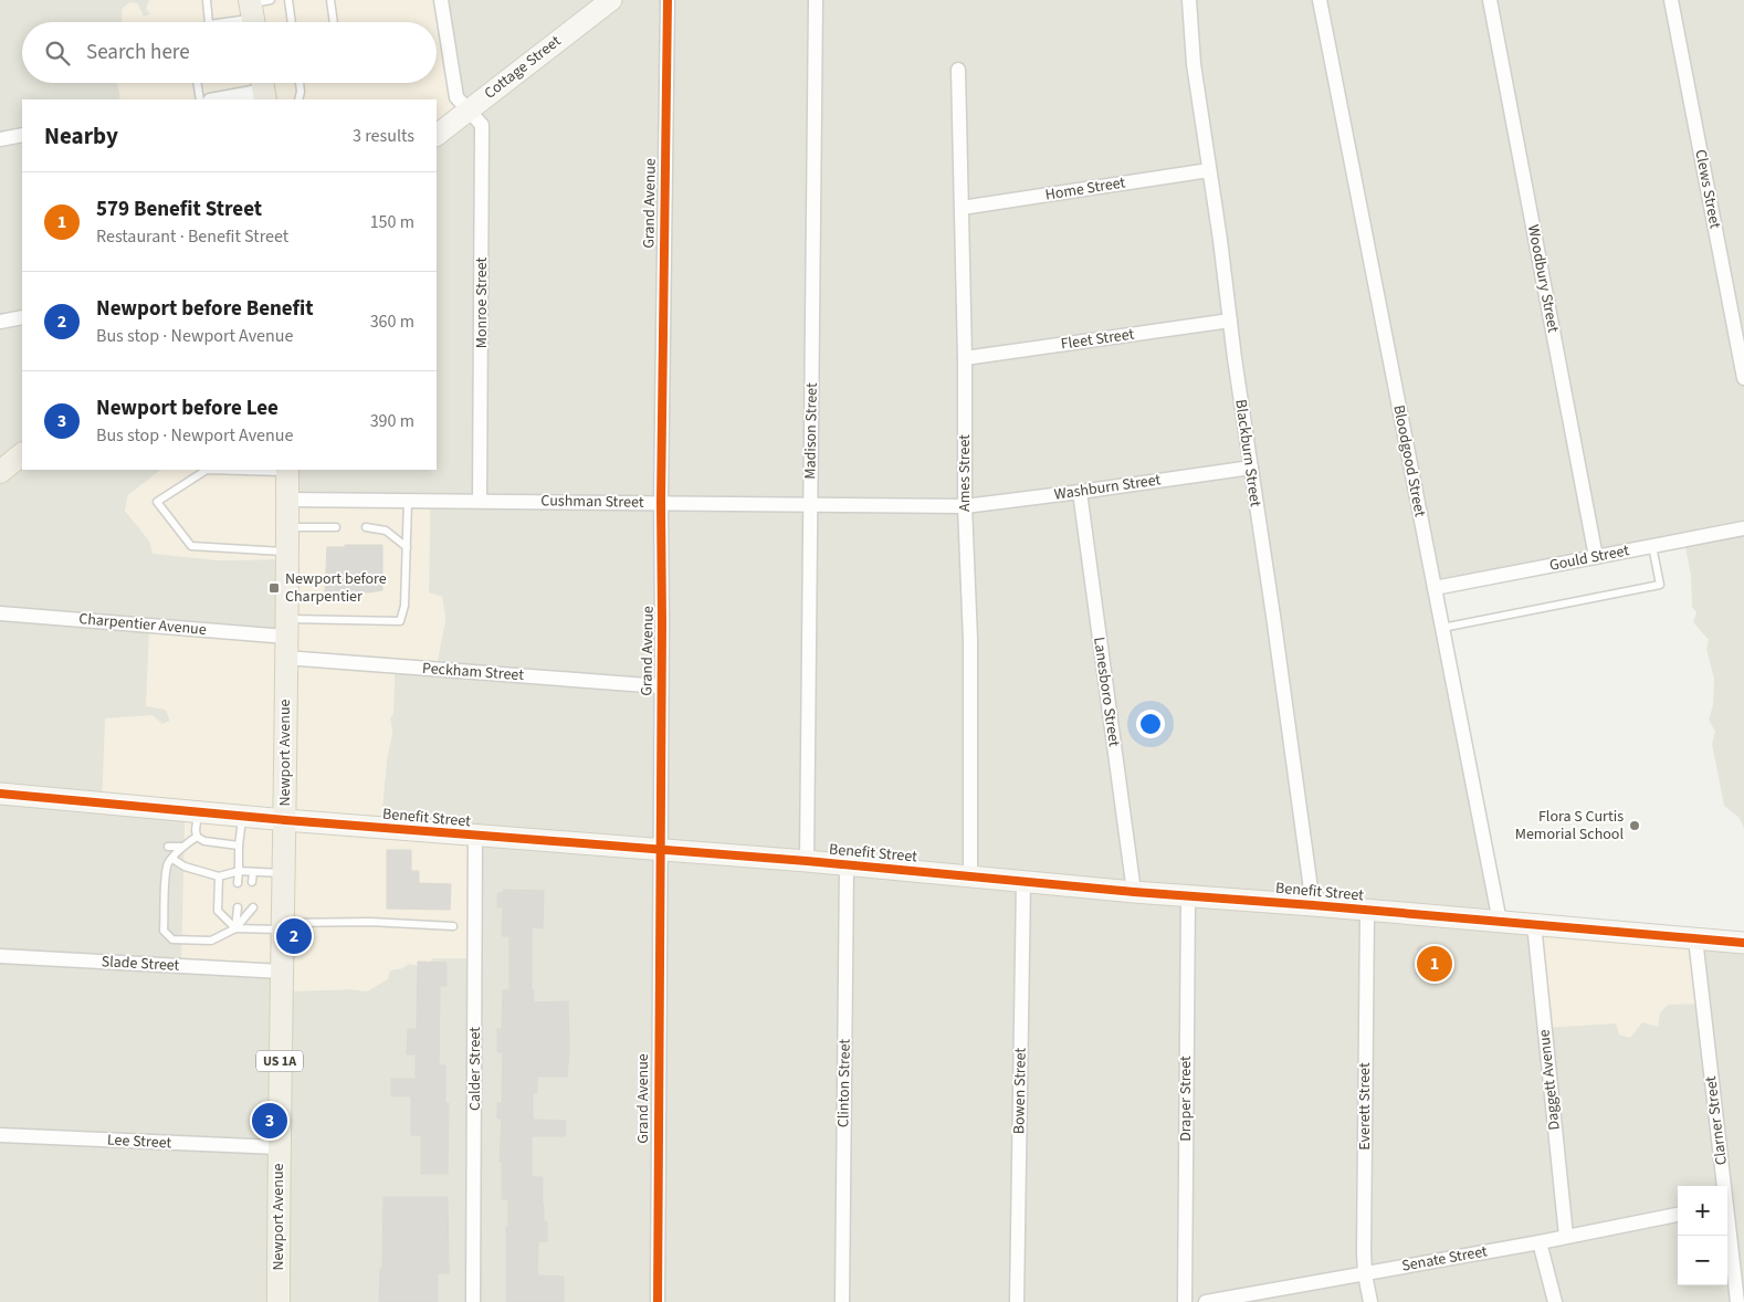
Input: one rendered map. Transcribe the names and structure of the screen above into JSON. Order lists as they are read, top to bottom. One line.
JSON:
{"streets":{"main road":["Newport Avenue","US 1A"],"street":["Cottage Street","Home Street","Clews Street","Grand Avenue","Woodbury Street","Monroe Street","Fleet Street","Madison Street","Blackburn Street","Bloodgood Street","Ames Street","Washburn Street","Cushman Street","Gould Street","Charpentier Avenue","Peckham Street","Lanesboro Street","Benefit Street","Slade Street","Calder Street","Daggett Avenue","Clinton Street","Bowen Street","Draper Street","Everett Street","Clarner Street","Lee Street","Senate Street"]},"crossings":[["Cottage Street","Monroe Street"],["Home Street","Blackburn Street"],["Home Street","Ames Street"],["Grand Avenue","Cushman Street"],["Grand Avenue","Peckham Street"],["Grand Avenue","Benefit Street"],["Woodbury Street","Gould Street"],["Monroe Street","Cushman Street"],["Fleet Street","Blackburn Street"],["Fleet Street","Ames Street"],["Madison Street","Cushman Street"],["Madison Street","Benefit Street"],["Blackburn Street","Washburn Street"],["Blackburn Street","Benefit Street"],["Bloodgood Street","Gould Street"],["Bloodgood Street","Benefit Street"],["Ames Street","Washburn Street"],["Ames Street","Cushman Street"],["Ames Street","Benefit Street"],["Washburn Street","Cushman Street"],["Washburn Street","Lanesboro Street"],["Cushman Street","Newport Avenue"],["Charpentier Avenue","Peckham Street"],["Charpentier Avenue","Newport Avenue"],["Peckham Street","Newport Avenue"],["Lanesboro Street","Benefit Street"],["Newport Avenue","Benefit Street"],["Newport Avenue","Slade Street"],["Newport Avenue","Lee Street"],["Benefit Street","Calder Street"],["Benefit Street","Daggett Avenue"],["Benefit Street","Clinton Street"],["Benefit Street","Bowen Street"],["Benefit Street","Draper Street"],["Benefit Street","Everett Street"],["Benefit Street","Clarner Street"],["Daggett Avenue","Senate Street"],["Everett Street","Senate Street"]],"places":{"transit":["Newport before Charpentier"],"other":["Flora S Curtis Memorial School"]},"page":{"search":"Search here","heading":["Nearby","3 results"],"list":[{"mark":"1","name":"579 Benefit Street","note":"Restaurant · Benefit Street","value":"150 m"},{"mark":"2","name":"Newport before Benefit","note":"Bus stop · Newport Avenue","value":"360 m"},{"mark":"3","name":"Newport before Lee","note":"Bus stop · Newport Avenue","value":"390 m"}],"pins":["2","1","3"],"map_buttons":["+","−"]}}
